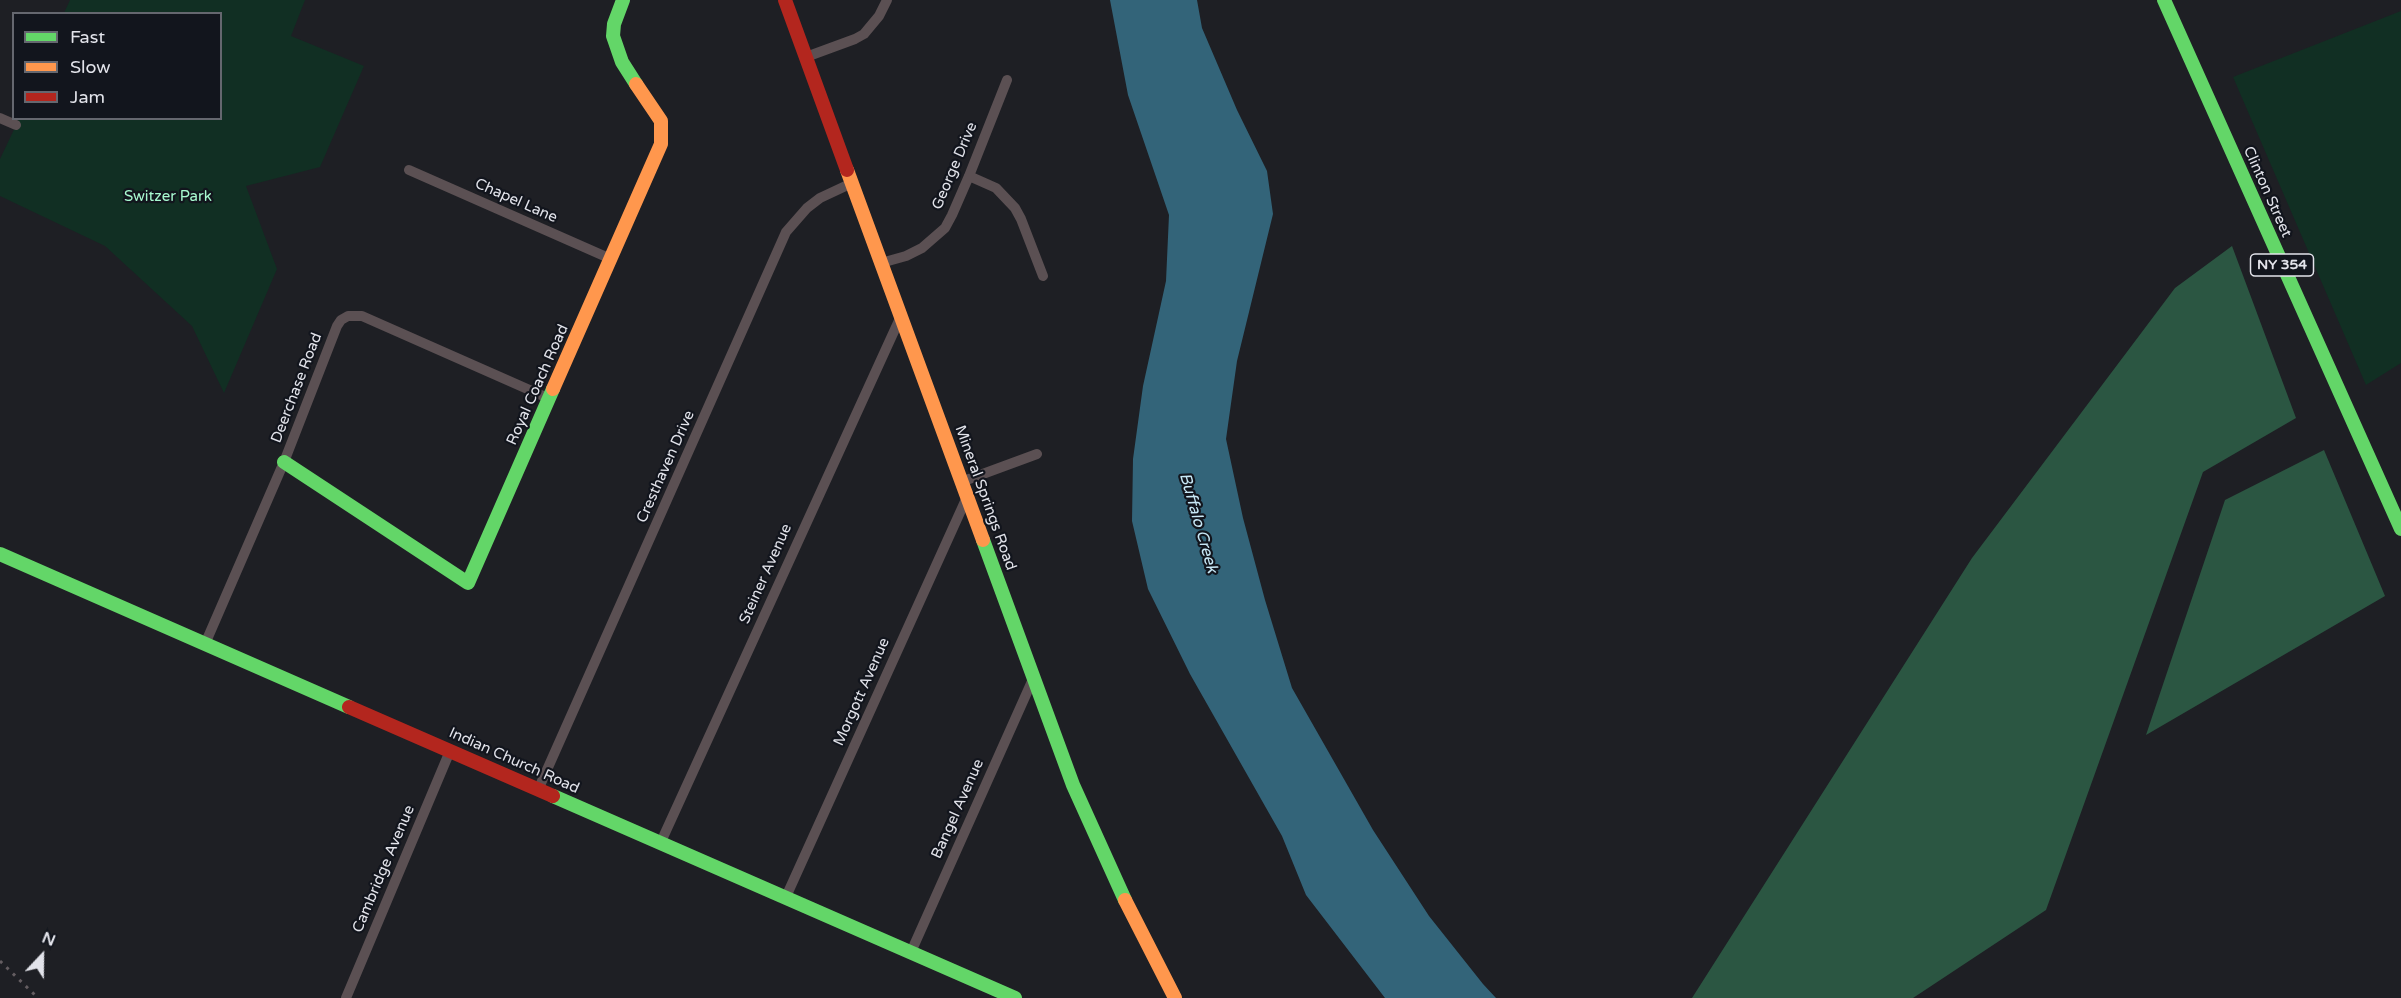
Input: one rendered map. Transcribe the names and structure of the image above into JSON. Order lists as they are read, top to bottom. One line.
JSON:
{"streets":{"street":["George Drive","Clinton Street","Chapel Lane","NY 354","Royal Coach Road","Deerchase Road","Cresthaven Drive","Mineral Springs Road","Steiner Avenue","Morgott Avenue","Indian Church Road","Bangel Avenue","Cambridge Avenue"]},"crossings":[["George Drive","Mineral Springs Road"],["Chapel Lane","Royal Coach Road"],["Royal Coach Road","Deerchase Road"],["Deerchase Road","Indian Church Road"],["Cresthaven Drive","Mineral Springs Road"],["Cresthaven Drive","Indian Church Road"],["Mineral Springs Road","Steiner Avenue"],["Mineral Springs Road","Morgott Avenue"],["Mineral Springs Road","Bangel Avenue"],["Steiner Avenue","Indian Church Road"],["Morgott Avenue","Indian Church Road"],["Indian Church Road","Bangel Avenue"],["Indian Church Road","Cambridge Avenue"]],"water":["Buffalo Creek"],"parks":["Switzer Park"],"legend":["Fast","Slow","Jam"],"north":"top"}
